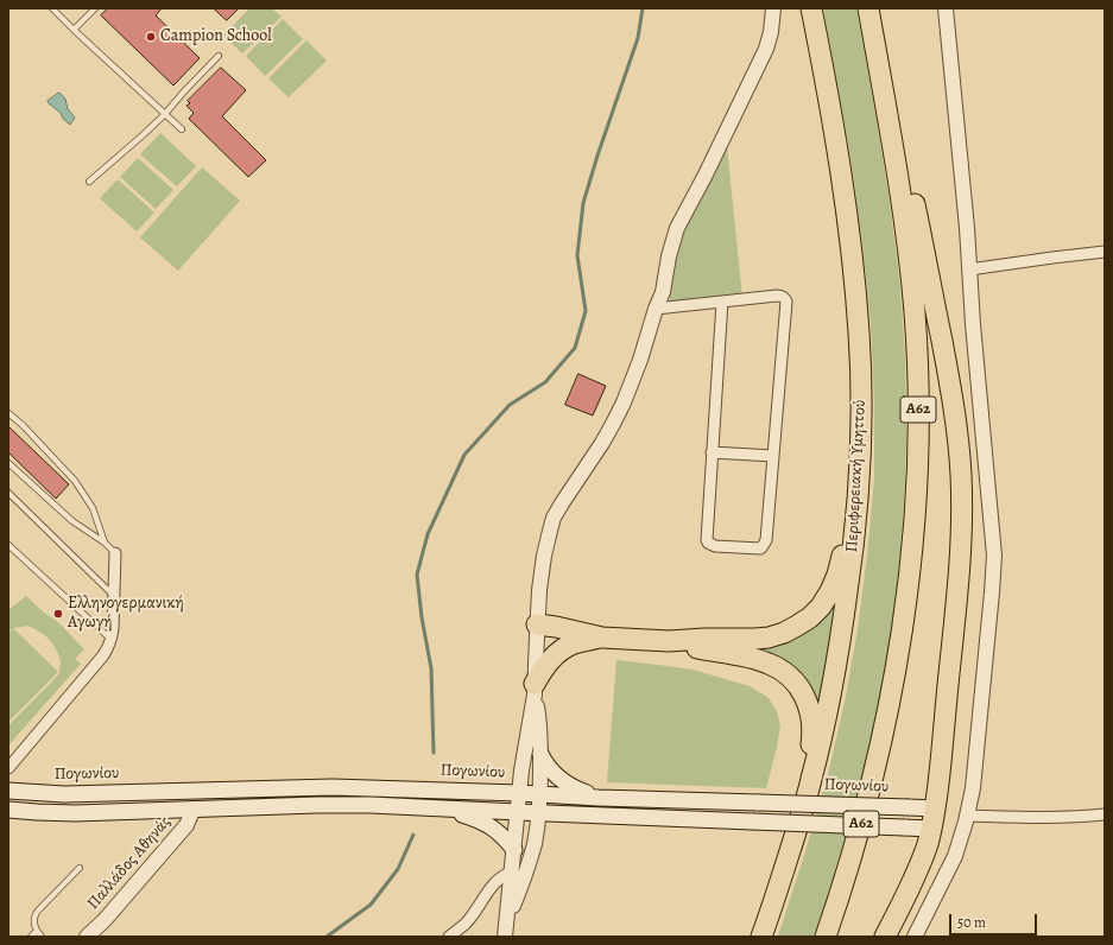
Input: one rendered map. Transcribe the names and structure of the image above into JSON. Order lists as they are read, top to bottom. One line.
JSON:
{"streets":{"highway":["Α62","Περιφερειακή Υμηττού"],"main road":["Πογωνίου"],"street":["Παλλάδος Αθηνάς"]},"places":["Campion School","Ελληνογερμανική Αγωγή"],"scale_bar":"50 m"}
